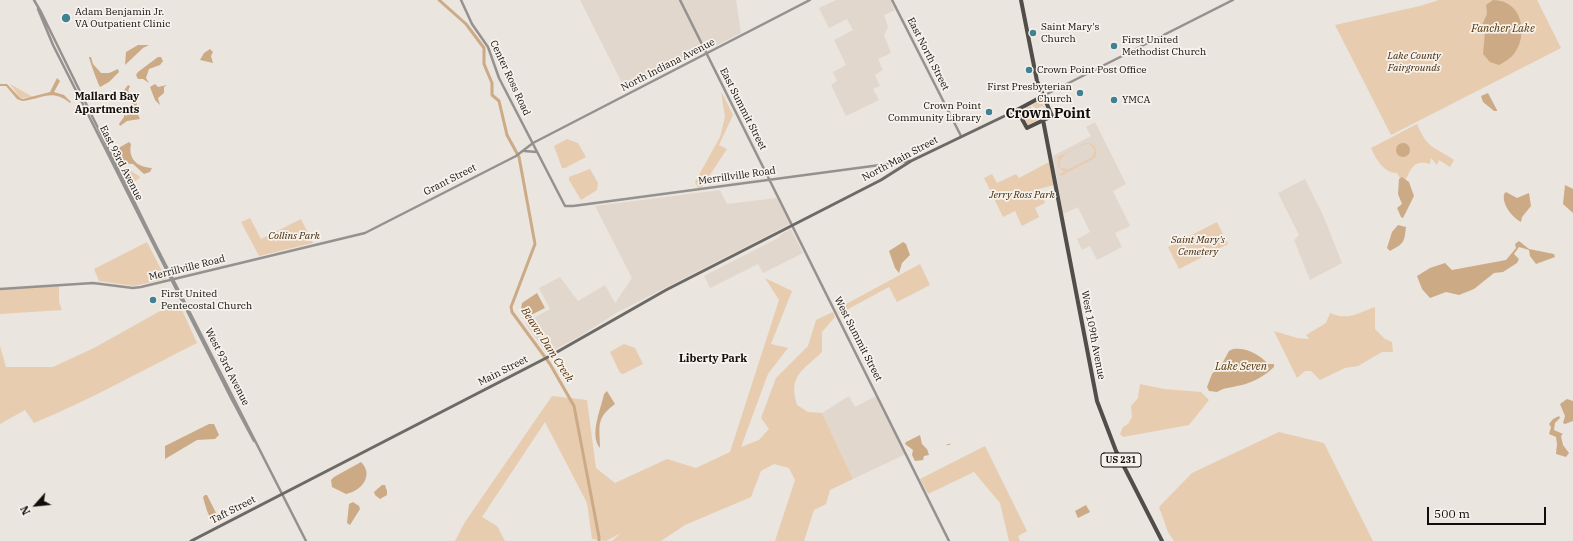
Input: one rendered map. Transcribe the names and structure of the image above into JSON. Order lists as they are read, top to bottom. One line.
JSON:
{"streets":{"main road":["North Main Street","West 109th Avenue","Main Street","US 231","Taft Street"],"street":["East North Street","North Indiana Avenue","Center Ross Road","East Summit Street","East 93rd Avenue","Merrillville Road","Grant Street","West Summit Street","West 93rd Avenue"]},"crossings":[["East North Street","North Main Street"],["North Indiana Avenue","Center Ross Road"],["North Indiana Avenue","East Summit Street"],["North Indiana Avenue","Grant Street"],["Center Ross Road","Merrillville Road"],["Center Ross Road","Grant Street"],["East Summit Street","North Main Street"],["East Summit Street","Merrillville Road"],["East Summit Street","West Summit Street"],["East Summit Street","Main Street"],["North Main Street","Merrillville Road"],["North Main Street","West Summit Street"],["North Main Street","Main Street"],["East 93rd Avenue","West 93rd Avenue"],["Merrillville Road","Grant Street"],["Merrillville Road","West 93rd Avenue"],["West Summit Street","Main Street"],["West 93rd Avenue","Main Street"],["West 93rd Avenue","Taft Street"],["Main Street","Taft Street"]],"districts":["Mallard Bay Apartments","Crown Point","Liberty Park"],"water":["Fancher Lake","Beaver Dam Creek","Lake Seven"],"parks":["Lake County Fairgrounds","Jerry Ross Park","Collins Park","Saint Mary's Cemetery"],"places":["Adam Benjamin Jr. VA Outpatient Clinic","Saint Mary's Church","First United Methodist Church","Crown Point Post Office","First Presbyterian Church","YMCA","Crown Point Community Library","First United Pentecostal Church"],"scale_bar":"500 m","north":"bottom left"}
